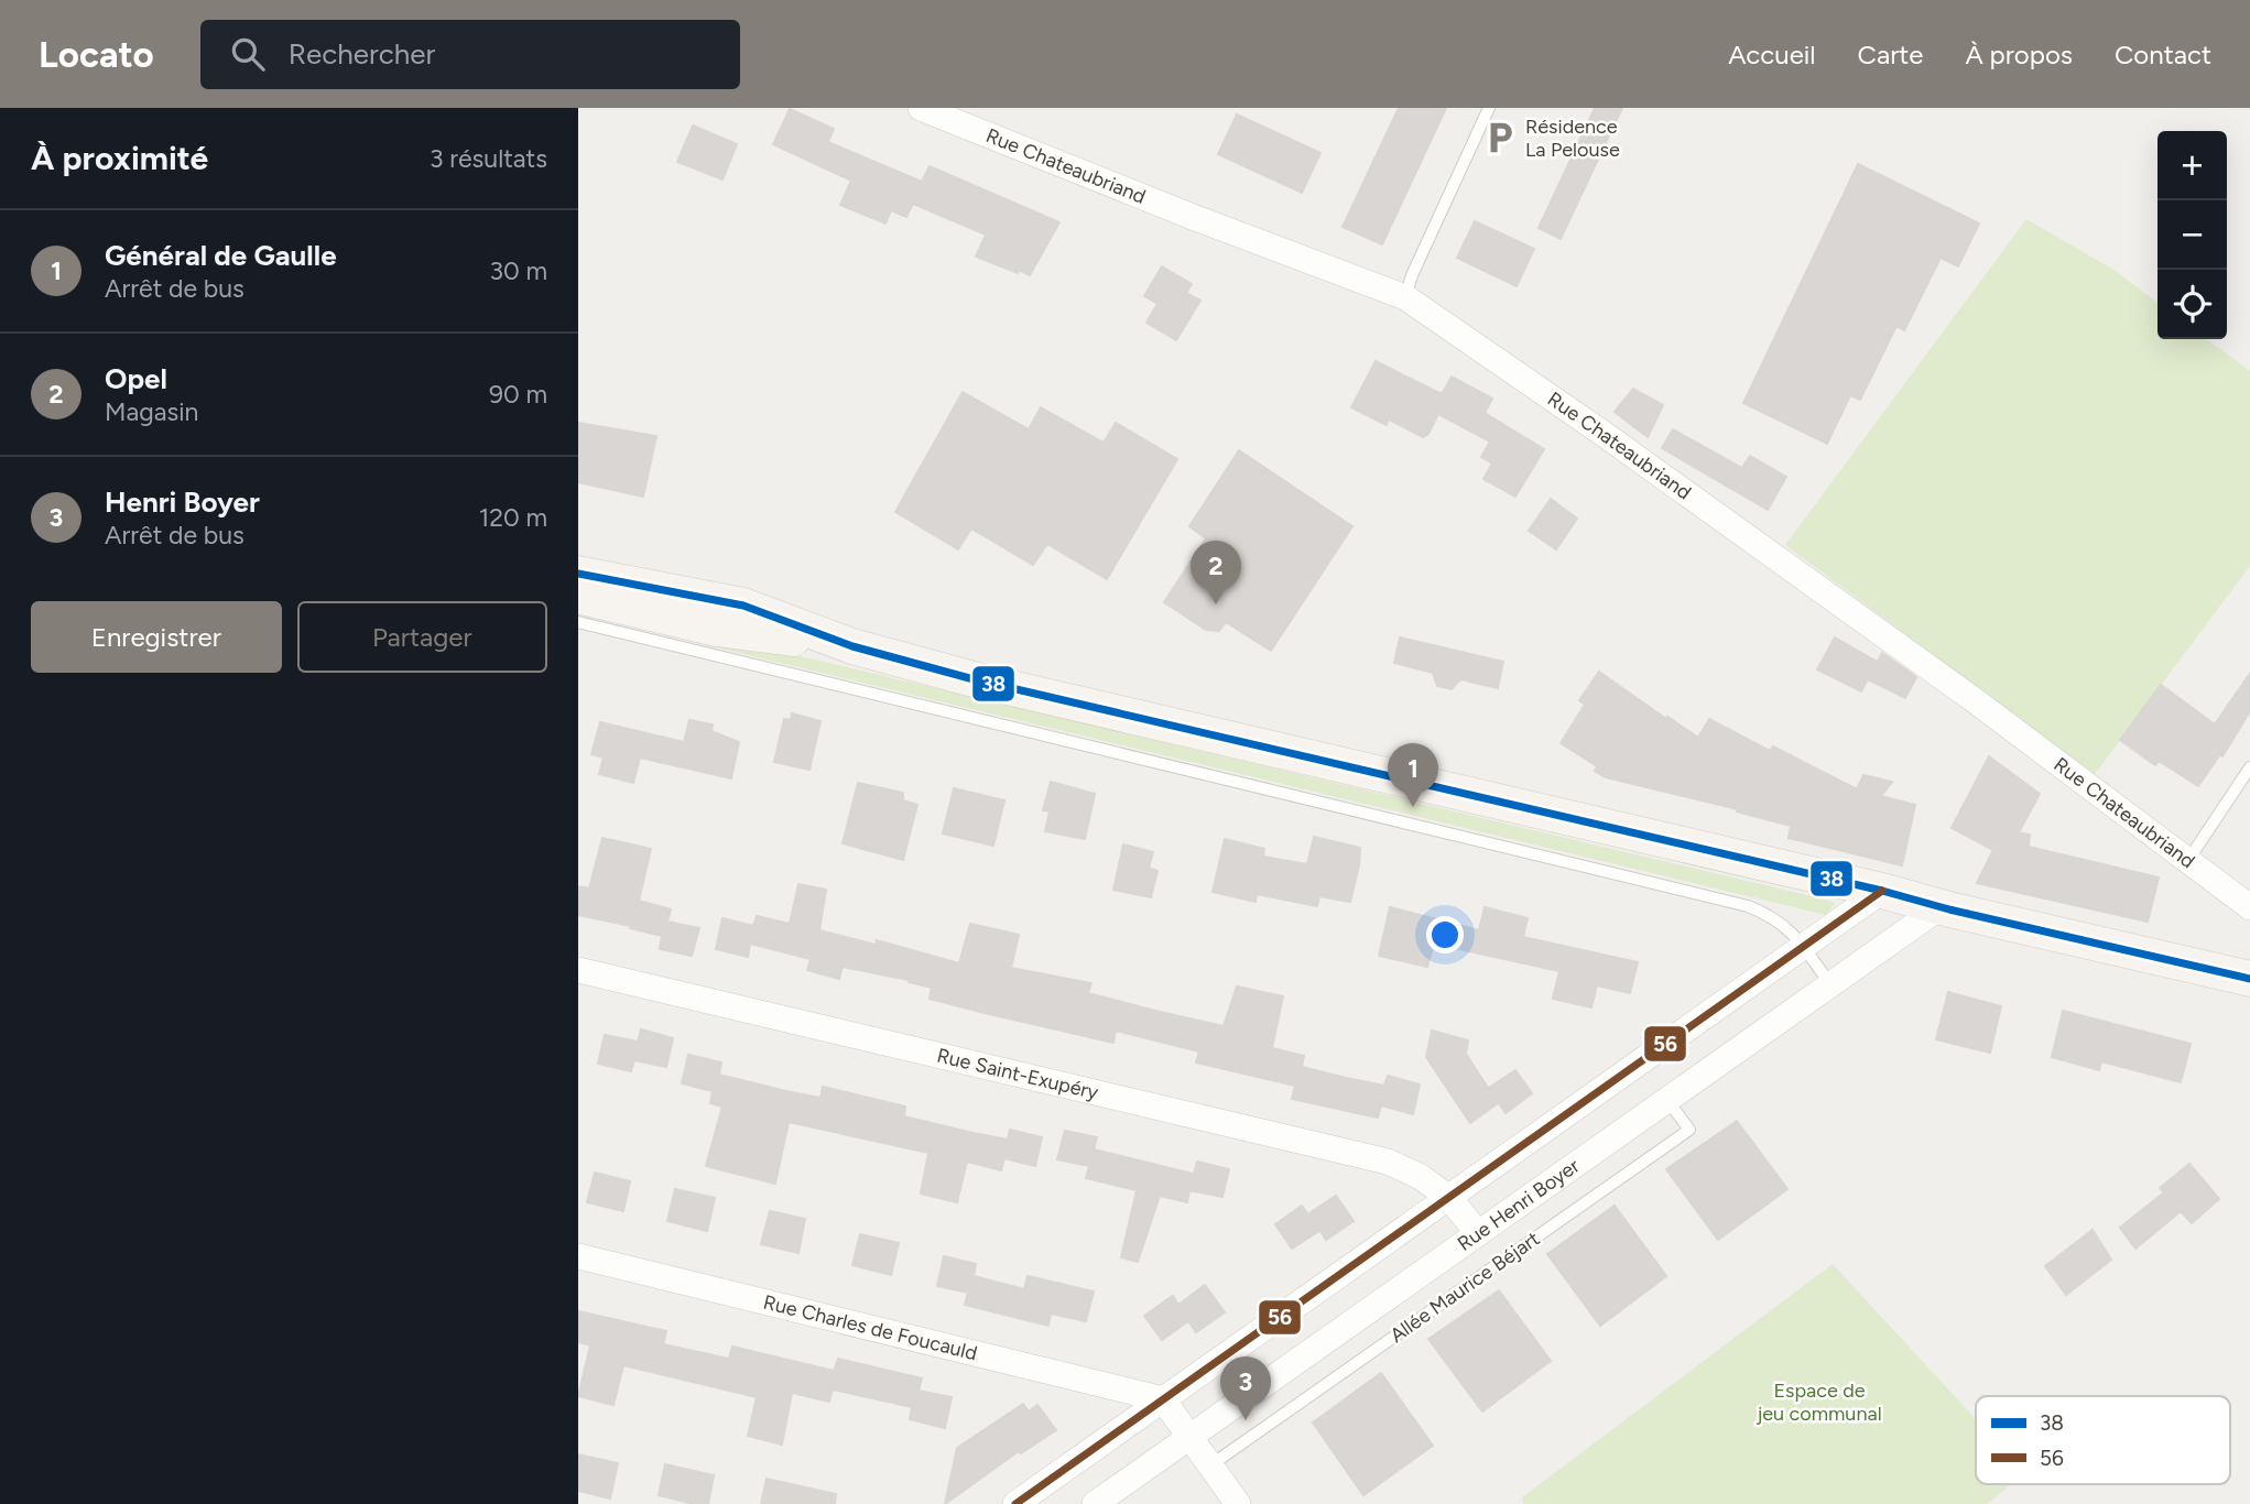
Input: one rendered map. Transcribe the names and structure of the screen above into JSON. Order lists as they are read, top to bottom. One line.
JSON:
{"streets":{"street":["Rue Chateaubriand","Rue Saint-Exupéry","Rue Henri Boyer","Rue Charles de Foucauld"],"lane":["Allée Maurice Béjart"]},"crossings":[["Rue Saint-Exupéry","Rue Henri Boyer"],["Rue Henri Boyer","Allée Maurice Béjart"]],"parks":["Espace de jeu communal"],"places":{"parking":["Résidence La Pelouse"]},"lines":["transit line 38","transit line 56"],"legend":["38","56"],"page":{"header":"Locato","search":"Rechercher","nav":["Accueil","Carte","À propos","Contact"],"heading":["À proximité","3 résultats"],"map_buttons":["+","−"],"list":[{"mark":"1","name":"Général de Gaulle","note":"Arrêt de bus","value":"30 m"},{"mark":"2","name":"Opel","note":"Magasin","value":"90 m"},{"mark":"3","name":"Henri Boyer","note":"Arrêt de bus","value":"120 m"}],"pins":["2","1","3"],"buttons":["Enregistrer","Partager"]}}
